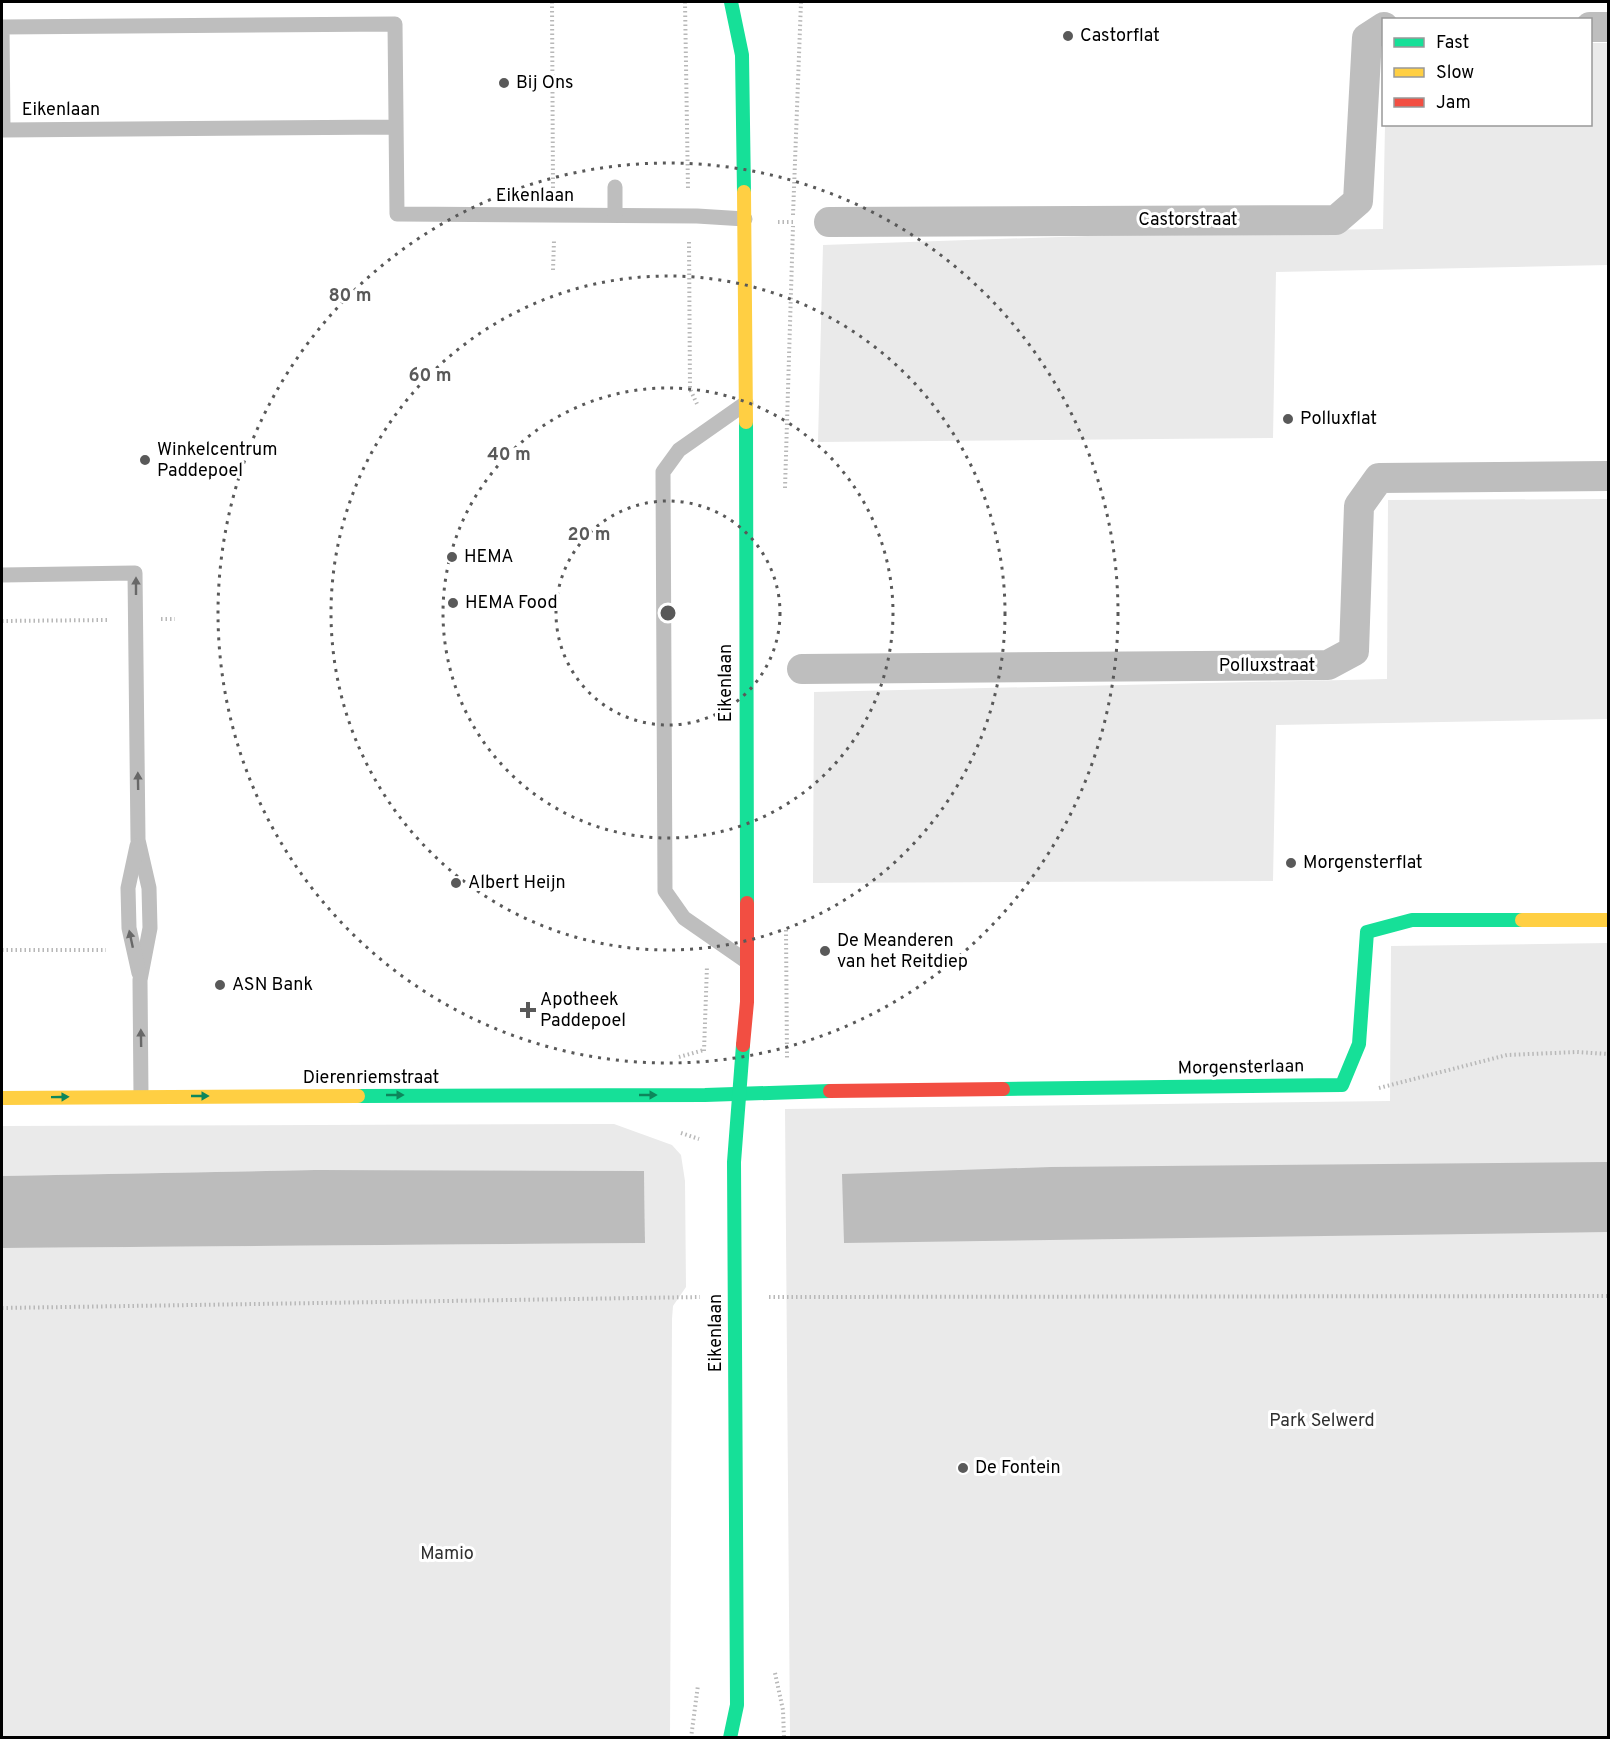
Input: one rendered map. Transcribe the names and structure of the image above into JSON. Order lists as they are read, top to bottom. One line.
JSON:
{"streets":{"main road":["Eikenlaan","Morgensterlaan","Dierenriemstraat"],"street":["Castorstraat","Polluxstraat"]},"crossings":[["Eikenlaan","Morgensterlaan"],["Eikenlaan","Dierenriemstraat"],["Morgensterlaan","Dierenriemstraat"]],"one_way":["Dierenriemstraat"],"parks":["Park Selwerd","Mamio"],"places":{"other":["Castorflat","Bij Ons","Polluxflat","Winkelcentrum Paddepoel","HEMA","HEMA Food","Morgensterflat","Albert Heijn","De Meanderen van het Reitdiep","ASN Bank","De Fontein"],"health":["Apotheek Paddepoel"]},"legend":["Fast","Slow","Jam"],"rings":["80 m","60 m","40 m","20 m"]}
